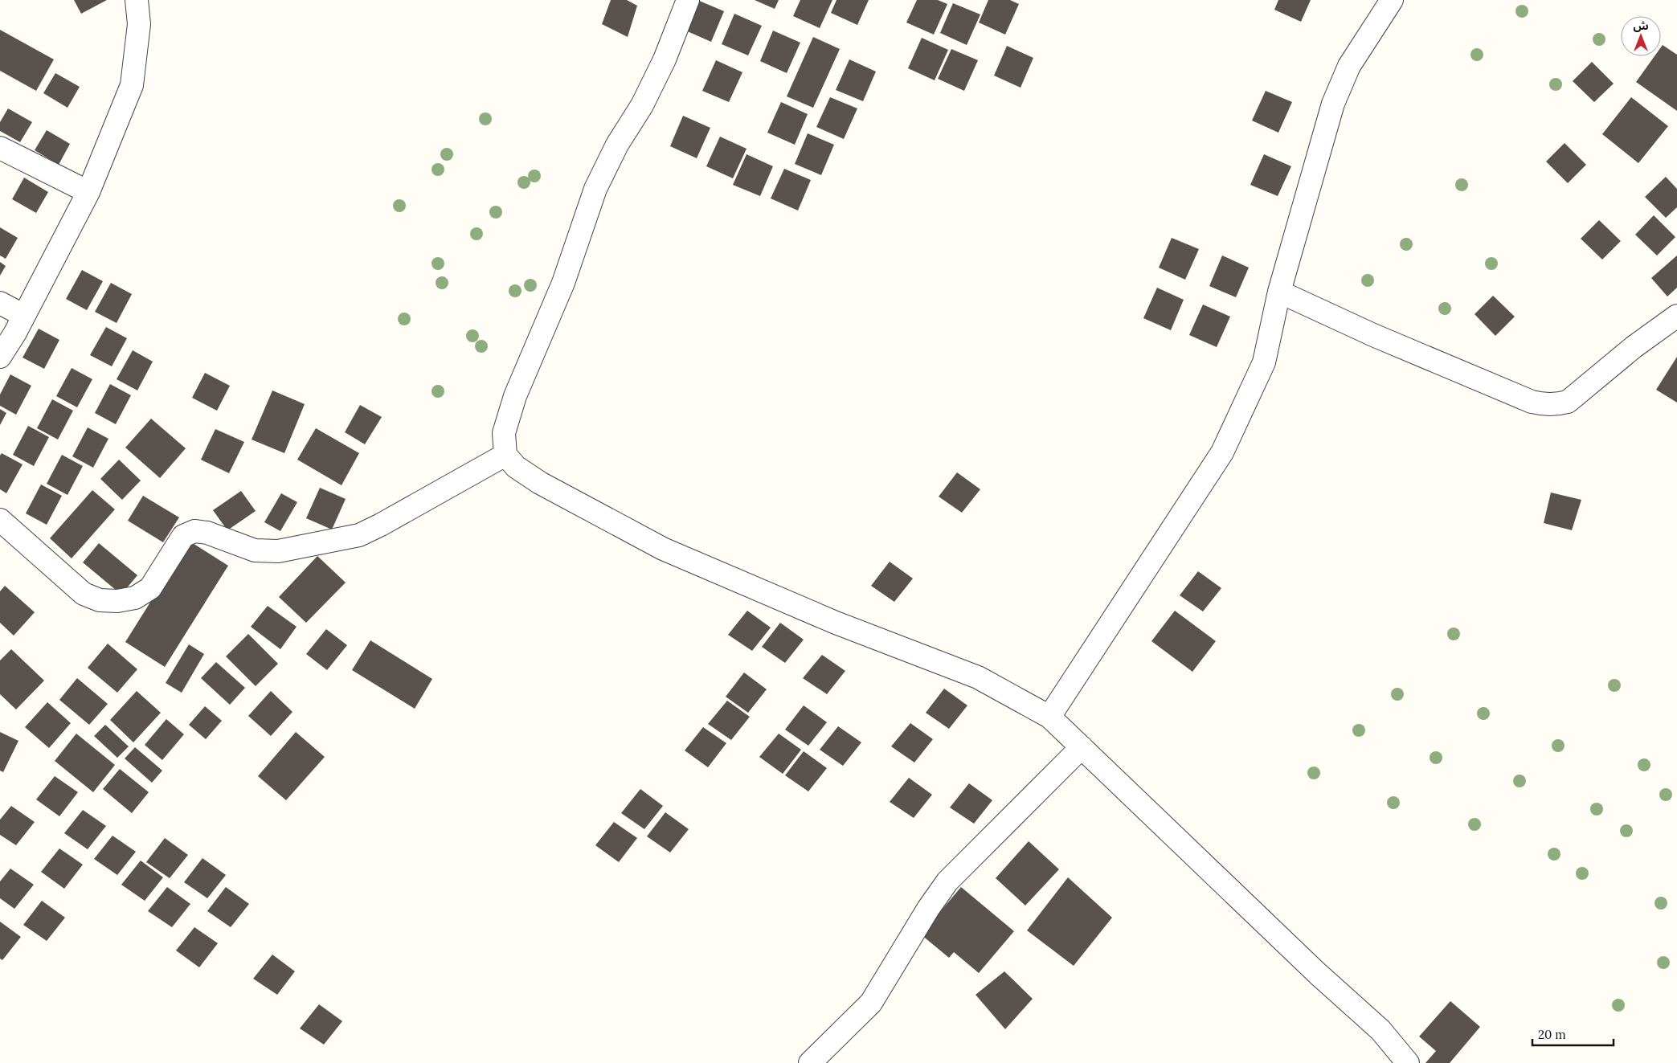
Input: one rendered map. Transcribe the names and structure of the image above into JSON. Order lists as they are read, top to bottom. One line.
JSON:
{"scale_bar":"20 m","north":"top"}
